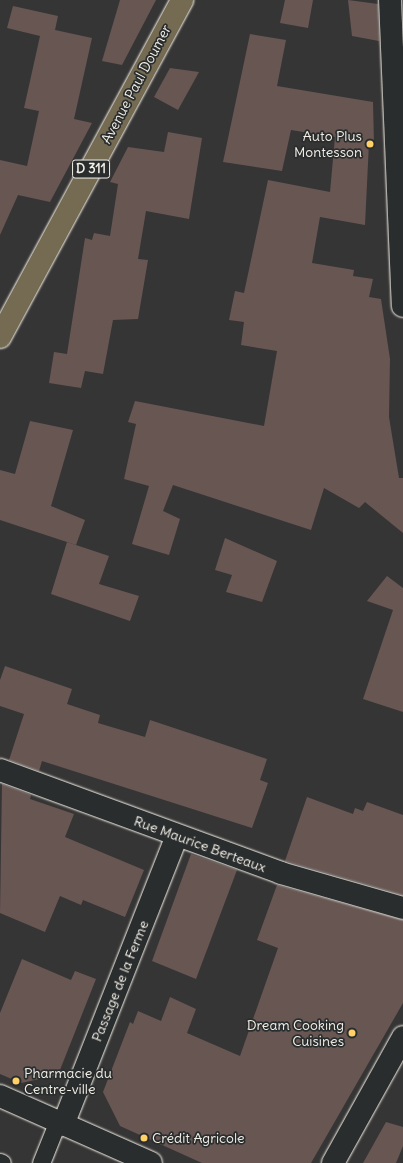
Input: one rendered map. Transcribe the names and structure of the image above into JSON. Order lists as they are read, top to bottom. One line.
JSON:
{"streets":{"main road":["Avenue Paul Doumer","D 311"],"street":["Rue Maurice Berteaux","Passage de la Ferme"]},"crossings":[["Rue Maurice Berteaux","Passage de la Ferme"]],"places":["Auto Plus Montesson","Dream Cooking Cuisines","Pharmacie du Centre-ville","Crédit Agricole"]}
